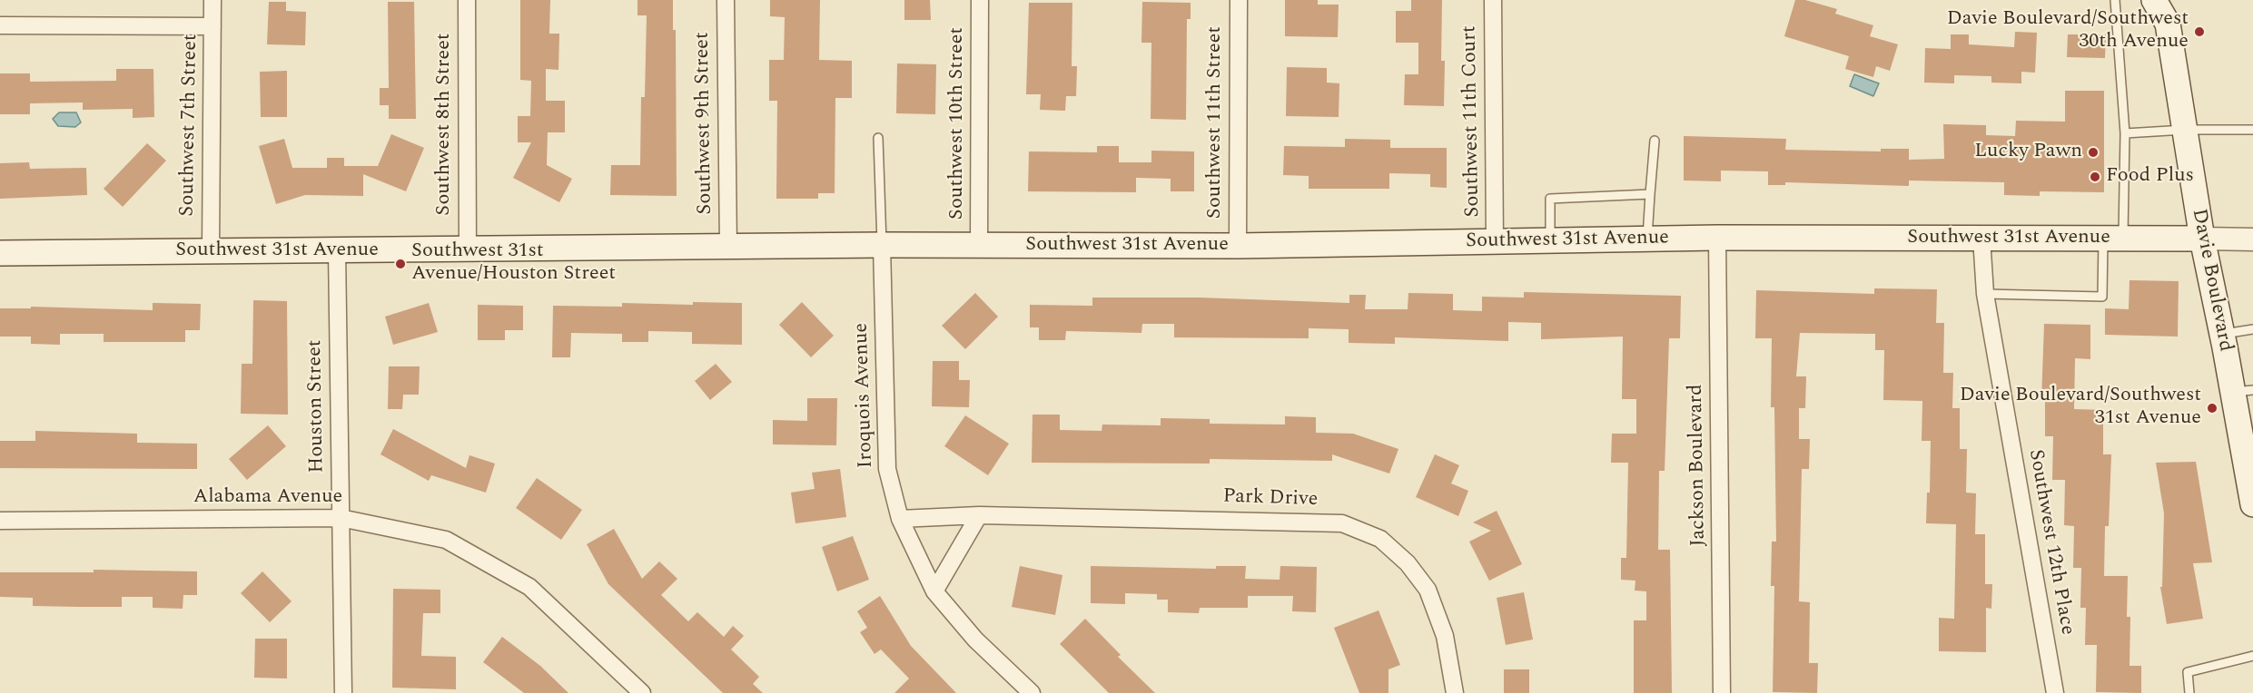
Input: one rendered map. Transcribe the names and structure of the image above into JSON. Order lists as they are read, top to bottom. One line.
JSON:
{"streets":{"main road":["Southwest 31st Avenue","Davie Boulevard"],"street":["Southwest 11th Court","Southwest 11th Street","Southwest 9th Street","Southwest 10th Street","Southwest 8th Street","Southwest 7th Street","Iroquois Avenue","Houston Street","Jackson Boulevard","Alabama Avenue","Park Drive","Southwest 12th Place"]},"crossings":[["Southwest 11th Court","Southwest 31st Avenue"],["Southwest 11th Street","Southwest 31st Avenue"],["Southwest 9th Street","Southwest 31st Avenue"],["Southwest 10th Street","Southwest 31st Avenue"],["Southwest 8th Street","Southwest 31st Avenue"],["Southwest 7th Street","Southwest 31st Avenue"],["Southwest 31st Avenue","Davie Boulevard"],["Southwest 31st Avenue","Iroquois Avenue"],["Southwest 31st Avenue","Houston Street"],["Southwest 31st Avenue","Jackson Boulevard"],["Southwest 31st Avenue","Southwest 12th Place"],["Iroquois Avenue","Park Drive"],["Houston Street","Alabama Avenue"]],"places":["Davie Boulevard/Southwest 30th Avenue","Lucky Pawn","Food Plus","Southwest 31st Avenue/Houston Street","Davie Boulevard/Southwest 31st Avenue"]}
